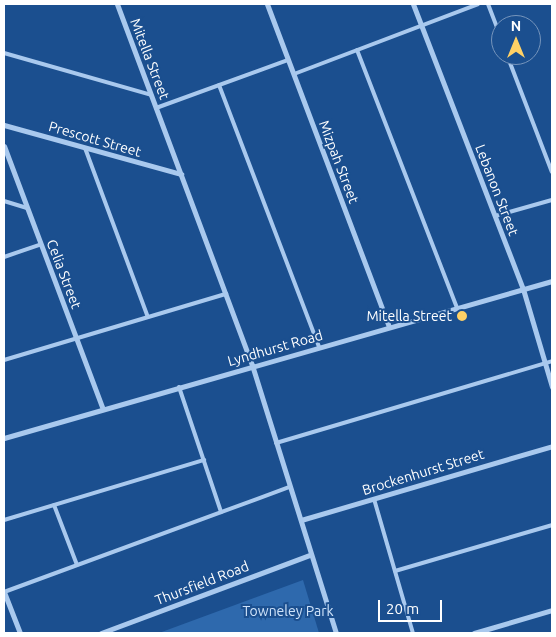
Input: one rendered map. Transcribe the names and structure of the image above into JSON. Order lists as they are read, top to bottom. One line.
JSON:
{"streets":{"street":["Mitella Street","Prescott Street","Mizpah Street","Lebanon Street","Celia Street","Lyndhurst Road","Brockenhurst Street","Thursfield Road"]},"crossings":[["Mitella Street","Prescott Street"],["Mitella Street","Lyndhurst Road"],["Mitella Street","Brockenhurst Street"],["Mitella Street","Thursfield Road"],["Mizpah Street","Lyndhurst Road"],["Lebanon Street","Lyndhurst Road"],["Celia Street","Lyndhurst Road"]],"parks":["Towneley Park"],"places":["Mitella Street"],"scale_bar":"20 m","north":"top"}
